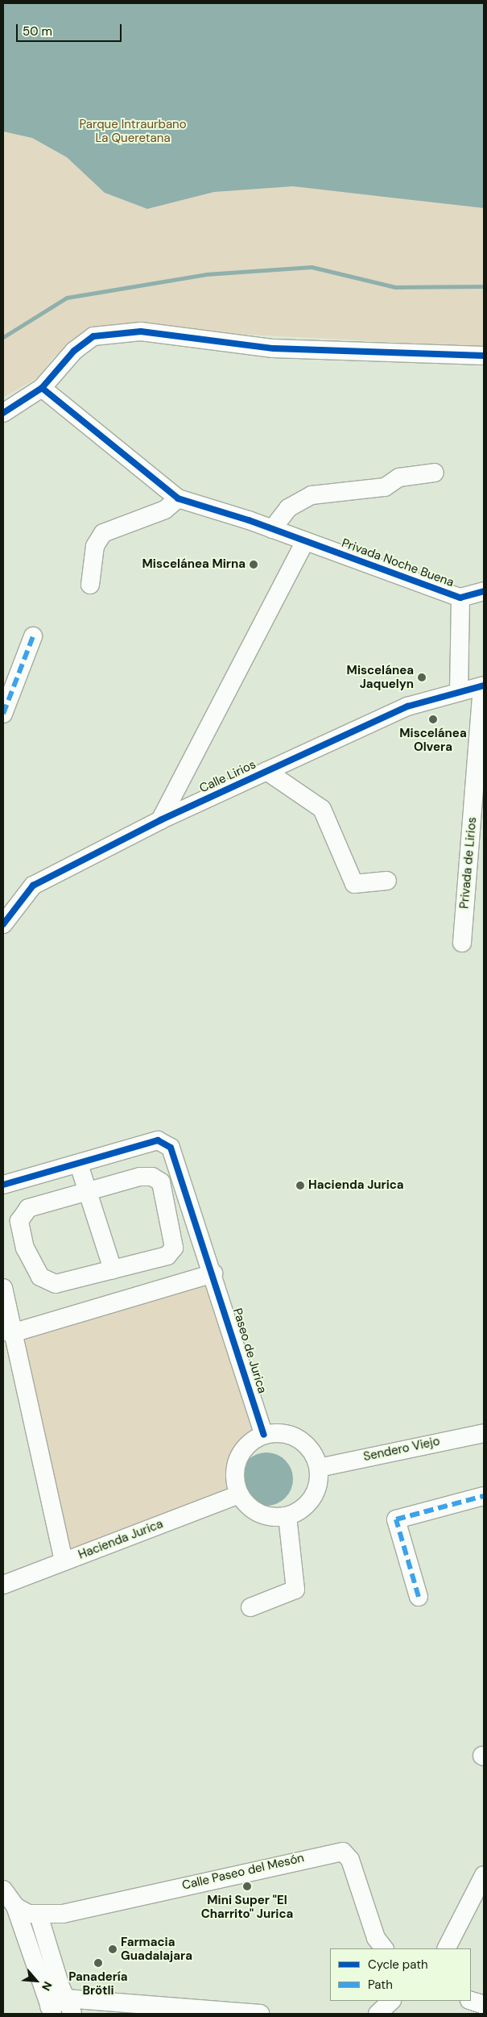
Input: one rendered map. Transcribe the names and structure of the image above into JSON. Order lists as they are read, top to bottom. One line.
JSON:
{"streets":{"street":["Privada Noche Buena","Calle Lirios","Privada de Lirios","Paseo de Jurica","Sendero Viejo","Hacienda Jurica","Calle Paseo del Mesón"]},"crossings":[["Privada Noche Buena","Calle Lirios"],["Calle Lirios","Privada de Lirios"],["Paseo de Jurica","Sendero Viejo"],["Paseo de Jurica","Hacienda Jurica"],["Sendero Viejo","Hacienda Jurica"]],"parks":["Parque Intraurbano La Queretana"],"places":["Miscelánea Mirna","Miscelánea Jaquelyn","Miscelánea Olvera","Hacienda Jurica","Mini Super \"El Charrito\" Jurica","Farmacia Guadalajara","Panadería Brötli"],"legend":["Cycle path","Path"],"scale_bar":"50 m","north":"bottom right"}
